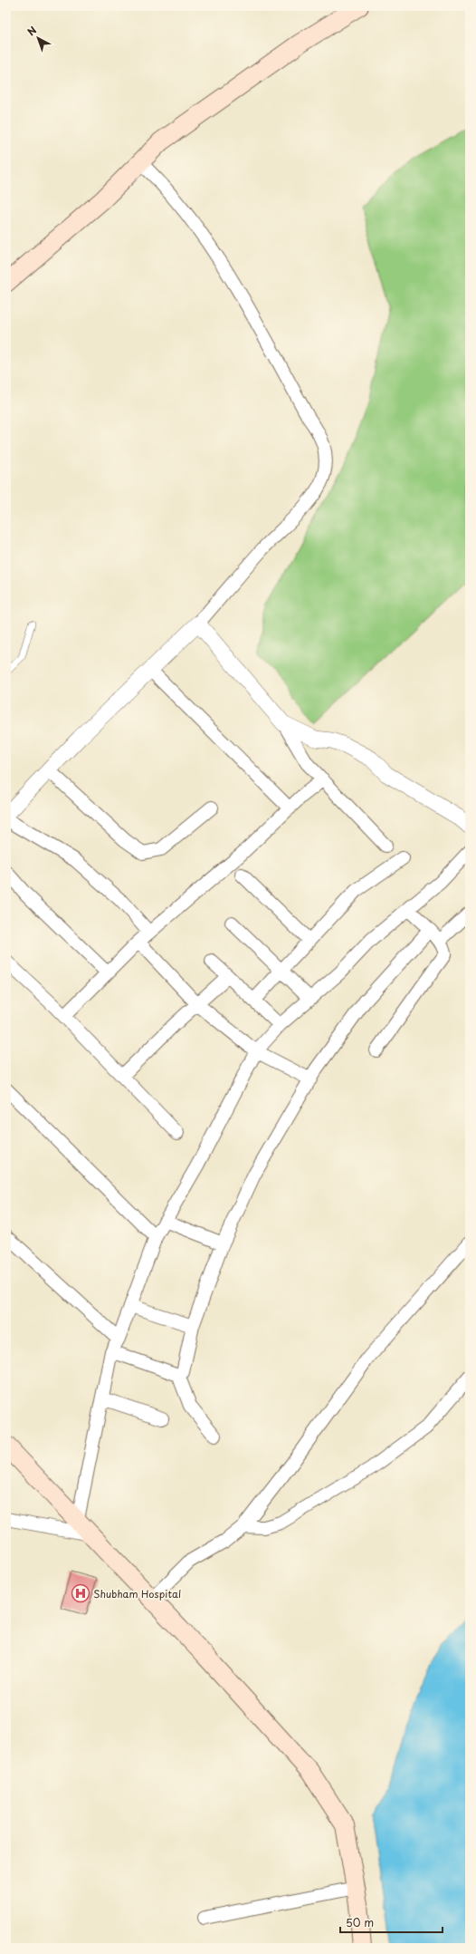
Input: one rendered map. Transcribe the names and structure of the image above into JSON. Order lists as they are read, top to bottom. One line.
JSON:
{"places":{"hospital":["Shubham Hospital"]},"scale_bar":"50 m","north":"top left"}
